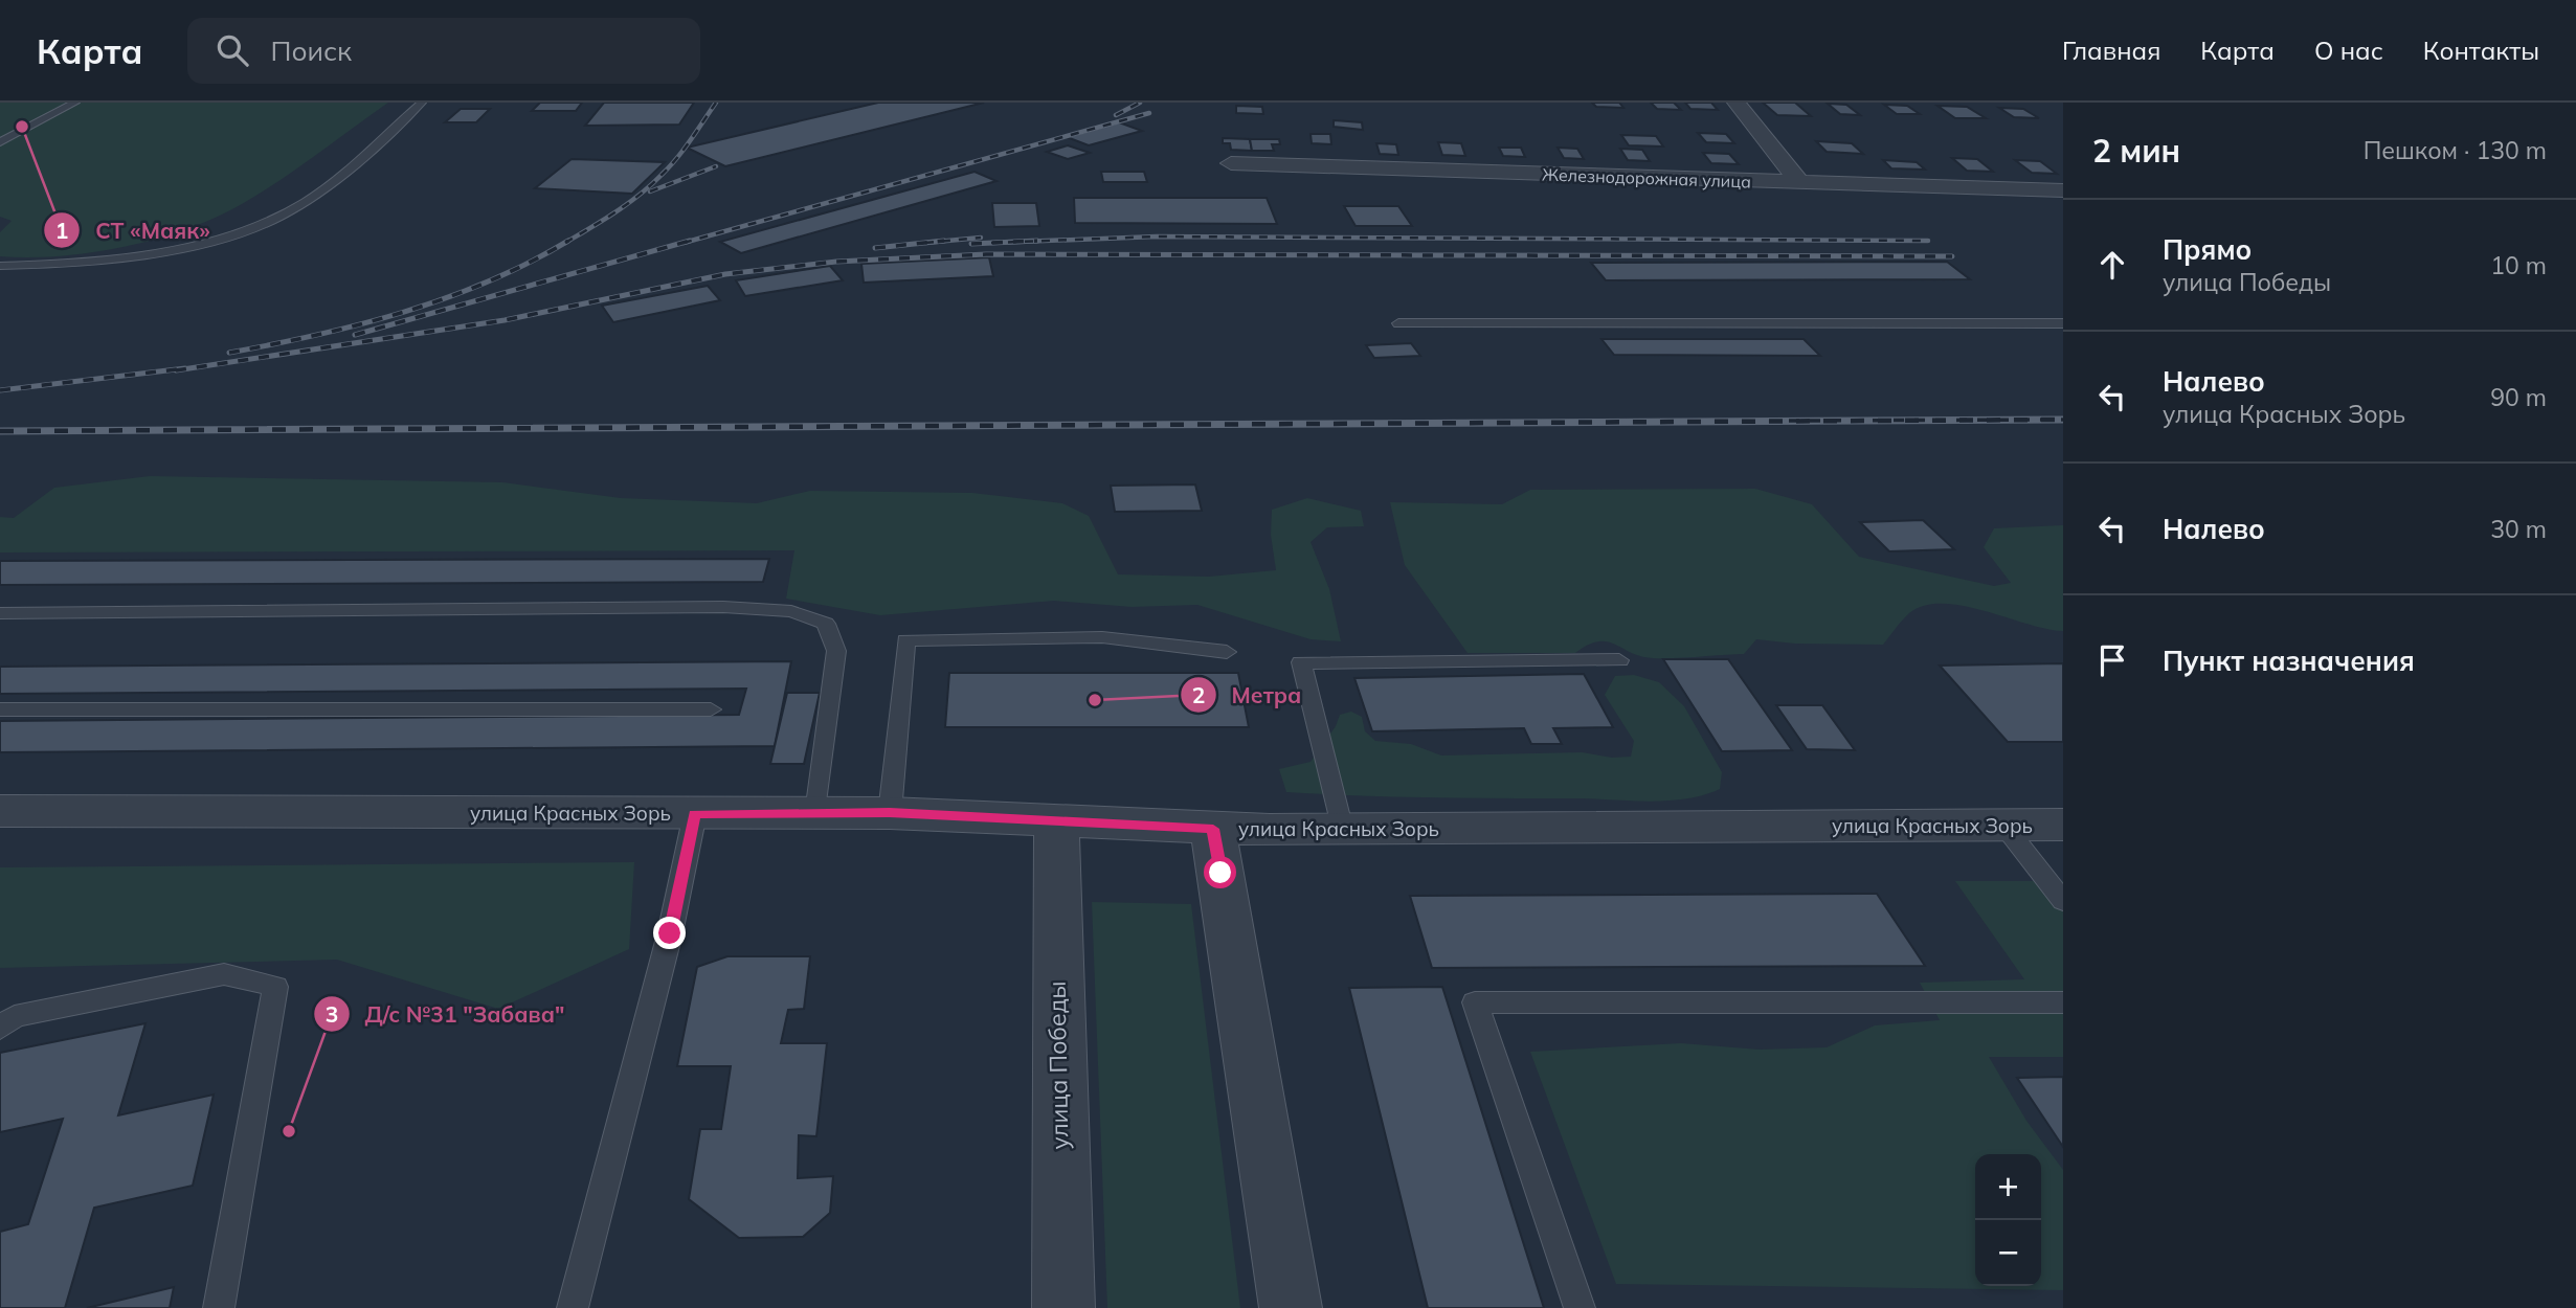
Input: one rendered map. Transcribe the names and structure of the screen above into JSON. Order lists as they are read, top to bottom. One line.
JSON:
{"streets":{"street":["Железнодорожная улица","улица Красных Зорь","улица Победы"]},"crossings":[["улица Красных Зорь","улица Победы"]],"places":["СТ «Маяк»","Метра","Д/с №31 \"Забава\""],"page":{"header":"Карта","search":"Поиск","nav":["Главная","Карта","О нас","Контакты"],"heading":["2 мин","Пешком · 130 m"],"list":[["Прямо","улица Победы","10 m"],["Налево","улица Красных Зорь","90 m"],["Налево","30 m"],"Пункт назначения"],"map_buttons":["+","−"]}}
